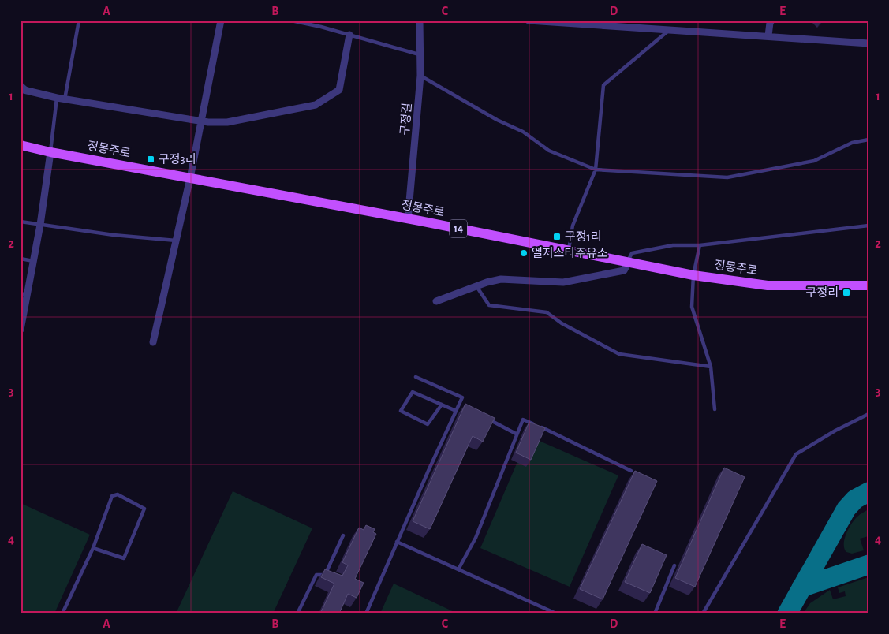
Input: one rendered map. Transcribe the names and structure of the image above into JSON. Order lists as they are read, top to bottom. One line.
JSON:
{"streets":{"main road":["정몽주로","14"],"street":["구정길"]},"crossings":[["구정길","정몽주로"]],"places":{"transit":["구정3리","구정1리","구정리"],"other":["엘지스타주유소"]},"grid":{"columns":["A","B","C","D","E"],"rows":["1","2","3","4"]}}
